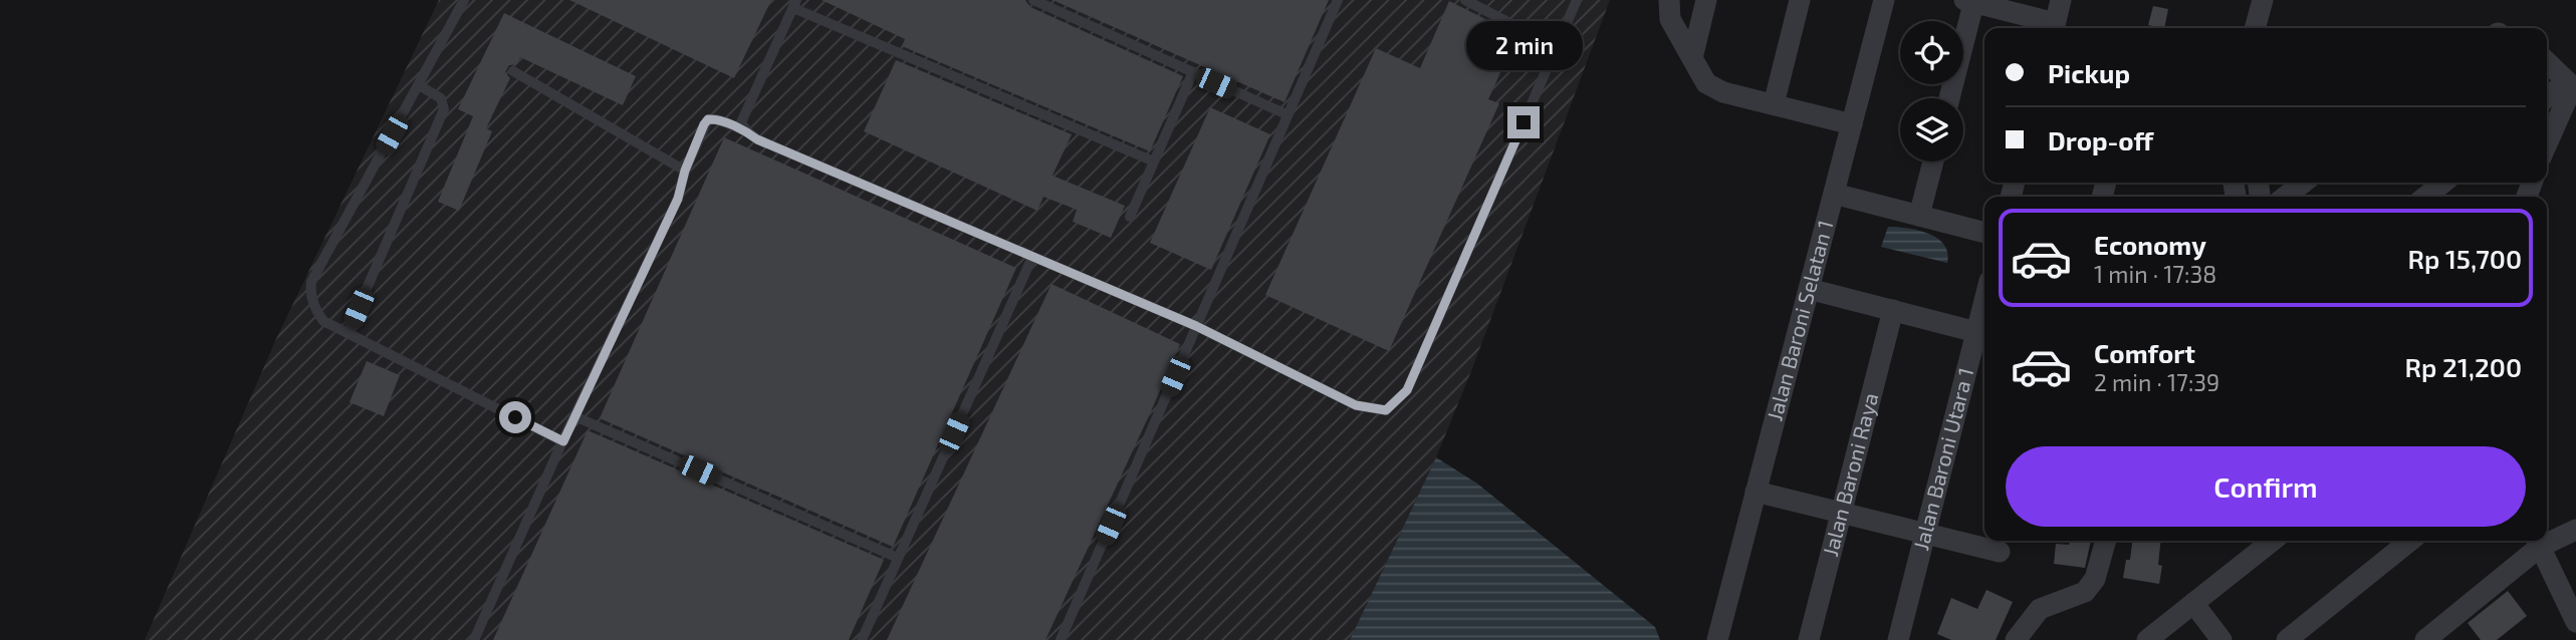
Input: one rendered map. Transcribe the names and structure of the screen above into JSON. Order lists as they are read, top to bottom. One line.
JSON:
{"streets":{"street":["Jalan Baroni Selatan 1","Jalan Baroni Utara 1","Jalan Baroni Raya"]},"page":{"bubble":"2 min","banner":["Pickup","Drop-off"],"list":[{"name":"Economy","note":"1 min · 17:38","value":"Rp 15,700"},{"name":"Comfort","note":"2 min · 17:39","value":"Rp 21,200"}],"buttons":"Confirm"}}
